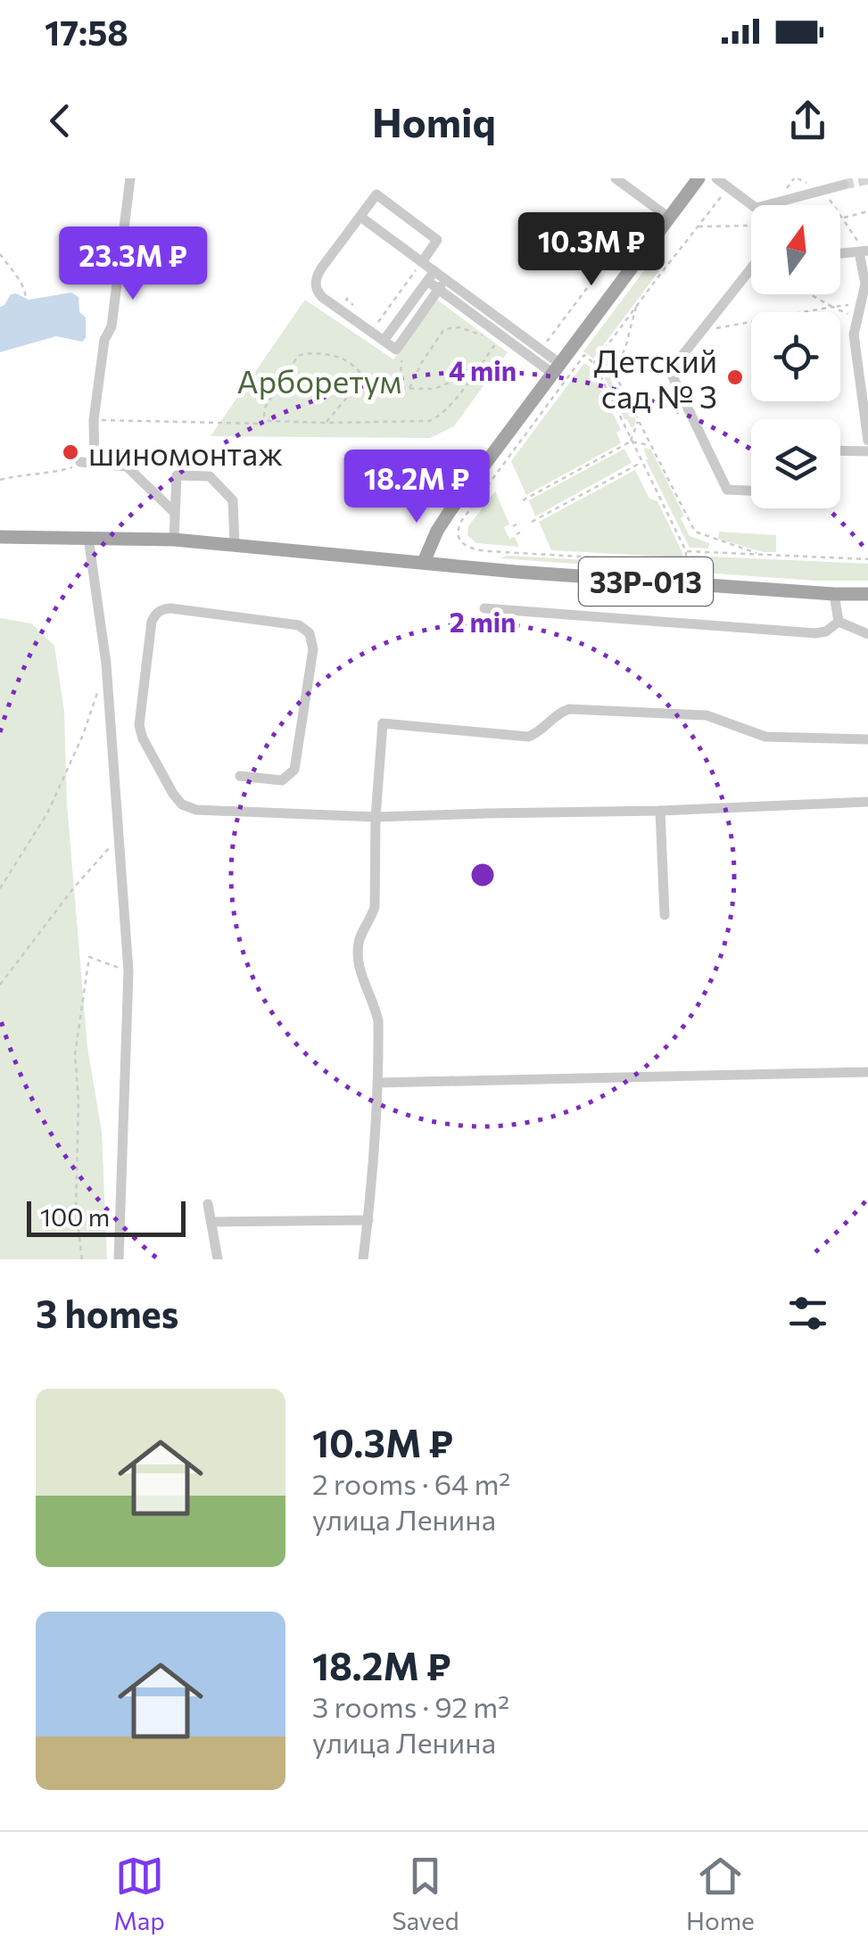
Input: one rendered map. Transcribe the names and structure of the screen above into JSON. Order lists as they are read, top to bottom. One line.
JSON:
{"streets":{"main road":["33Р-013"]},"parks":["Арборетум"],"places":["Детский сад № 3","шиномонтаж"],"scale_bar":"100 m","north":"top","page":{"status":"17:58","header":"Homiq","price":["10.3M ₽","23.3M ₽","18.2M ₽"],"scale":"100 m","heading":"3 homes","list":[{"name":"10.3M ₽","note":"2 rooms · 64 m² · улица Ленина"},{"name":"18.2M ₽","note":"3 rooms · 92 m² · улица Ленина"}],"tabs":["Map","Saved","Home"]},"rings":["4 min","2 min"]}
